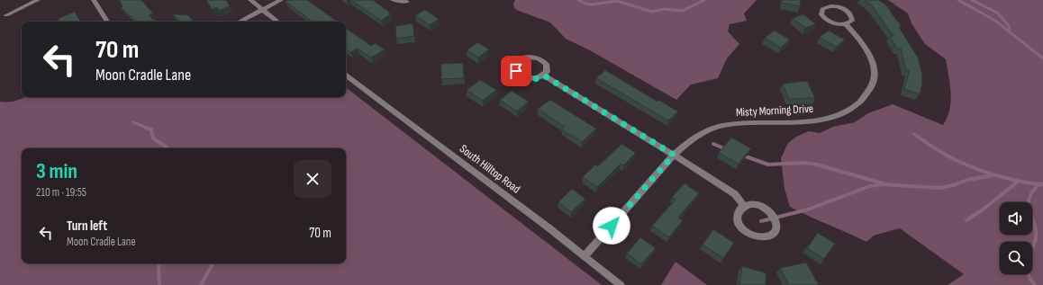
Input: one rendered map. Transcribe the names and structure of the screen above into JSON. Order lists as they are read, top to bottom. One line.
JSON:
{"streets":{"street":["Misty Morning Drive","South Hilltop Road"]},"crossings":[["Misty Morning Drive","South Hilltop Road"]],"page":{"turn":["70 m","Moon Cradle Lane"],"heading":["3 min","210 m · 19:55"],"list":[{"name":"Turn left","note":"Moon Cradle Lane","value":"70 m"}]}}
